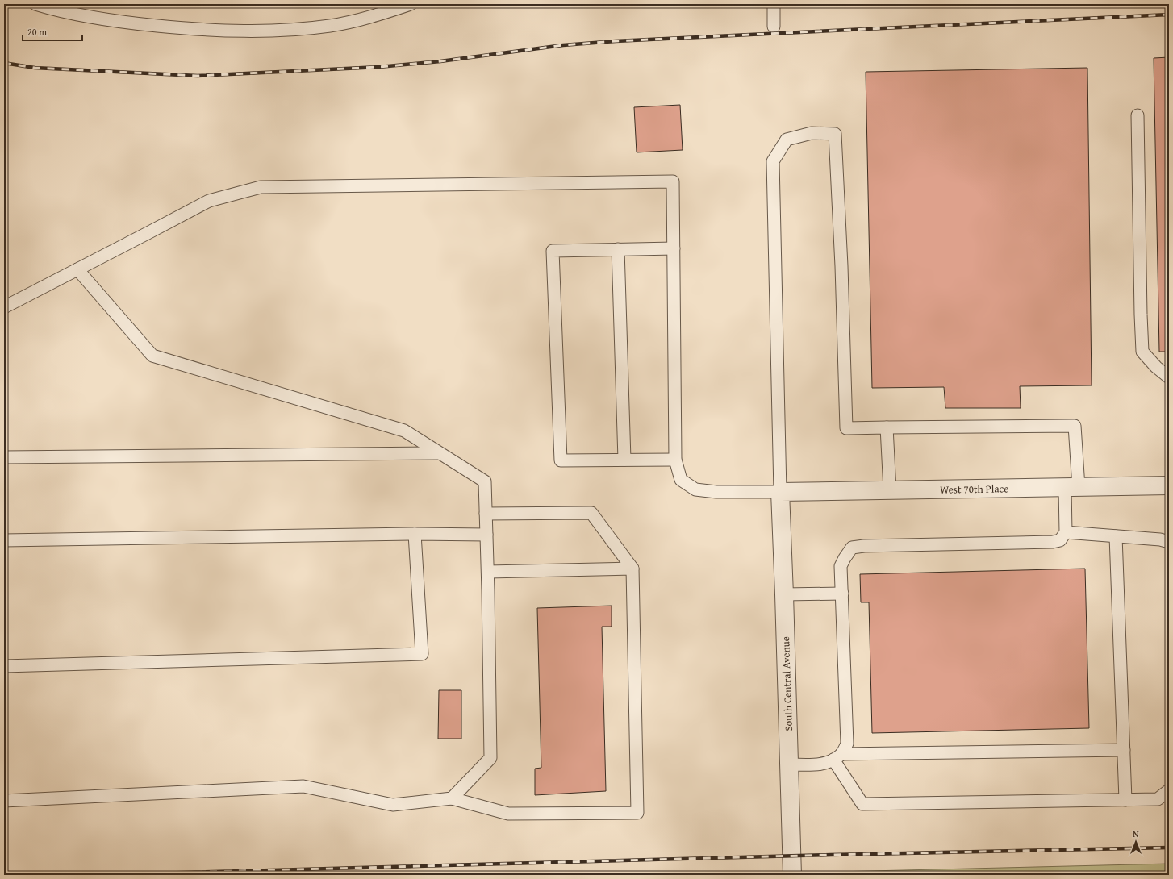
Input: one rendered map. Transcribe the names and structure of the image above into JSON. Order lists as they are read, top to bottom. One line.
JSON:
{"streets":{"street":["West 70th Place","South Central Avenue"]},"crossings":[["West 70th Place","South Central Avenue"]],"scale_bar":"20 m","north":"top"}
